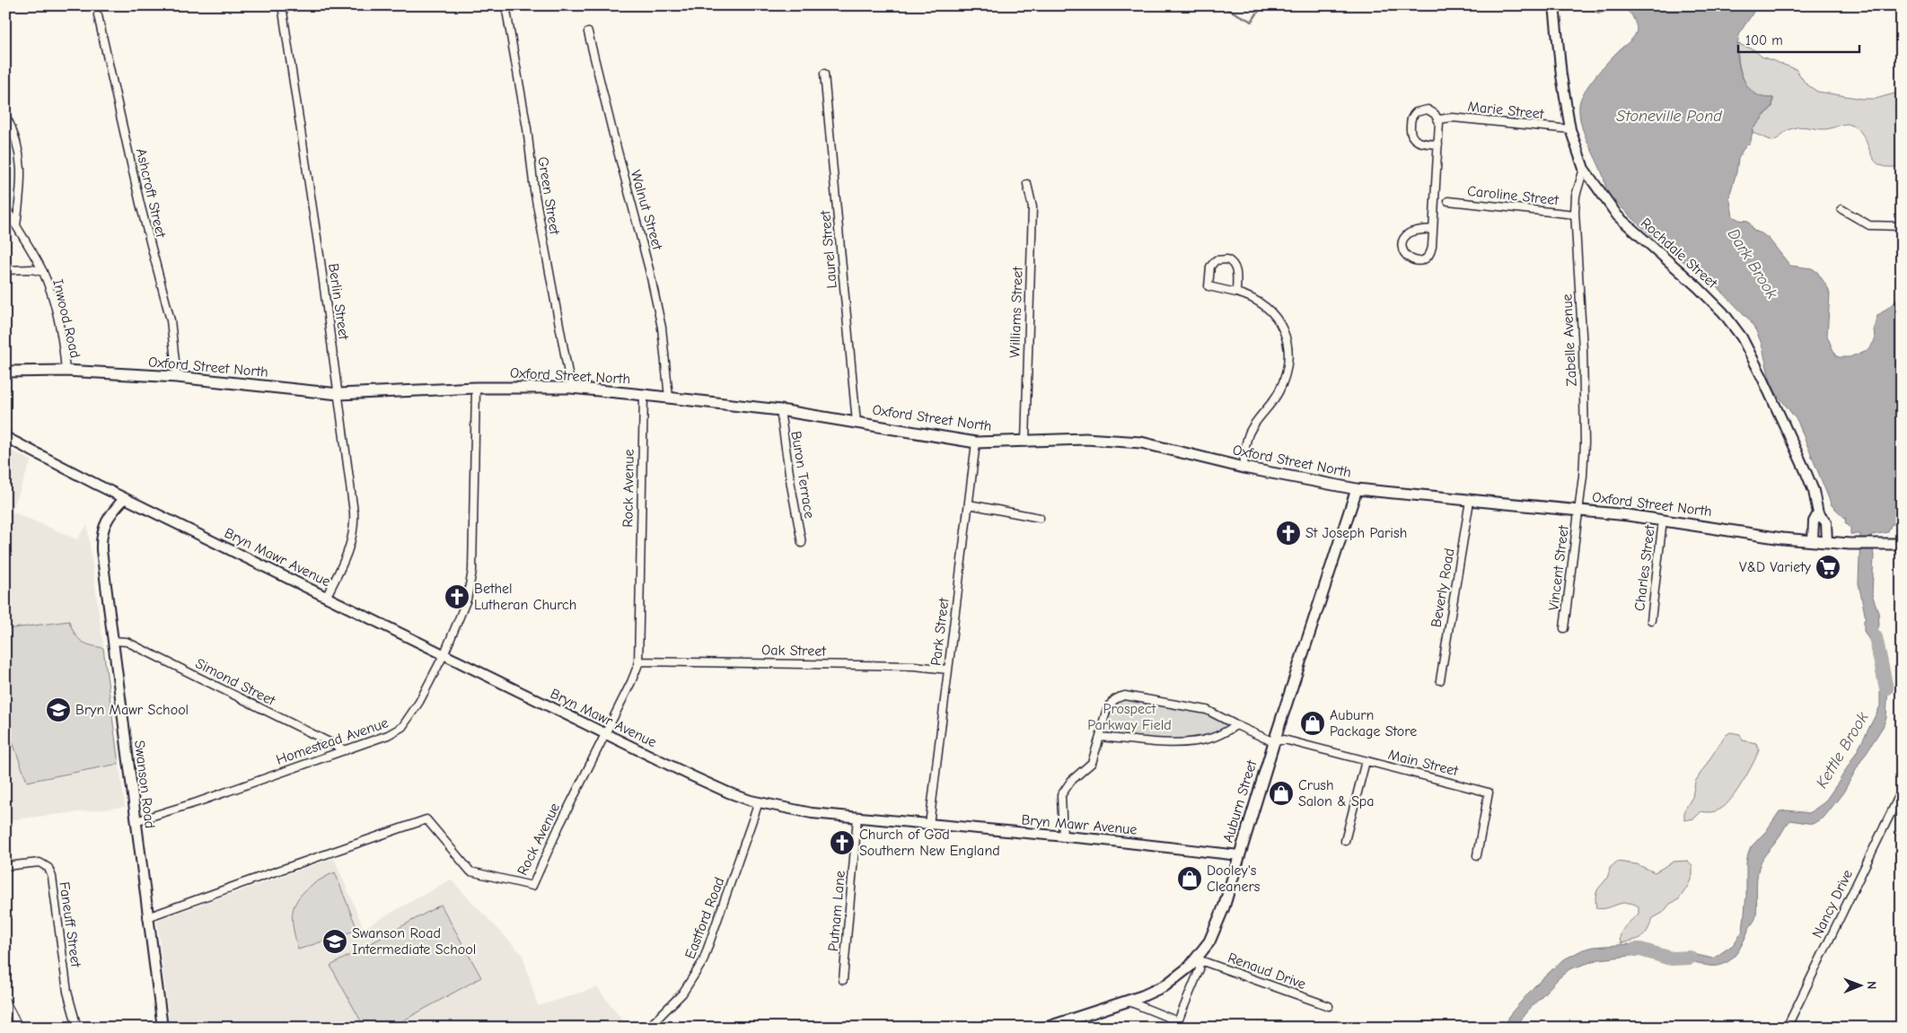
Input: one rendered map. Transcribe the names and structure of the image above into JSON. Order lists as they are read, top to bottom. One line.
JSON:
{"streets":{"main road":["Oxford Street North","Auburn Street"],"street":["Marie Street","Ashcroft Street","Green Street","Caroline Street","Walnut Street","Laurel Street","Rochdale Street","Berlin Street","Williams Street","Inwood Road","Zabelle Avenue","Buron Terrace","Rock Avenue","Bryn Mawr Avenue","Vincent Street","Charles Street","Beverly Road","Park Street","Oak Street","Simond Street","Homestead Avenue","Main Street","Swanson Road","Nancy Drive","Putnam Lane","Eastford Road","Faneuff Street","Renaud Drive"]},"crossings":[["Marie Street","Rochdale Street"],["Ashcroft Street","Oxford Street North"],["Green Street","Oxford Street North"],["Caroline Street","Zabelle Avenue"],["Walnut Street","Oxford Street North"],["Laurel Street","Oxford Street North"],["Rochdale Street","Zabelle Avenue"],["Rochdale Street","Oxford Street North"],["Berlin Street","Oxford Street North"],["Berlin Street","Bryn Mawr Avenue"],["Williams Street","Oxford Street North"],["Inwood Road","Oxford Street North"],["Zabelle Avenue","Oxford Street North"],["Zabelle Avenue","Vincent Street"],["Oxford Street North","Buron Terrace"],["Oxford Street North","Rock Avenue"],["Oxford Street North","Vincent Street"],["Oxford Street North","Charles Street"],["Oxford Street North","Beverly Road"],["Oxford Street North","Park Street"],["Oxford Street North","Homestead Avenue"],["Oxford Street North","Auburn Street"],["Rock Avenue","Bryn Mawr Avenue"],["Rock Avenue","Oak Street"],["Rock Avenue","Swanson Road"],["Bryn Mawr Avenue","Park Street"],["Bryn Mawr Avenue","Homestead Avenue"],["Bryn Mawr Avenue","Swanson Road"],["Bryn Mawr Avenue","Auburn Street"],["Bryn Mawr Avenue","Putnam Lane"],["Bryn Mawr Avenue","Eastford Road"],["Park Street","Oak Street"],["Simond Street","Homestead Avenue"],["Simond Street","Swanson Road"],["Homestead Avenue","Swanson Road"],["Main Street","Auburn Street"],["Auburn Street","Renaud Drive"]],"water":["Stoneville Pond","Dark Brook","Kettle Brook"],"parks":["Prospect Parkway Field"],"places":{"church":["St Joseph Parish","Bethel Lutheran Church","Church of God Southern New England"],"supermarket":["V&D Variety"],"school or university":["Bryn Mawr School","Swanson Road Intermediate School"],"shop":["Auburn Package Store","Crush Salon & Spa","Dooley's Cleaners"]},"scale_bar":"100 m","north":"right"}
